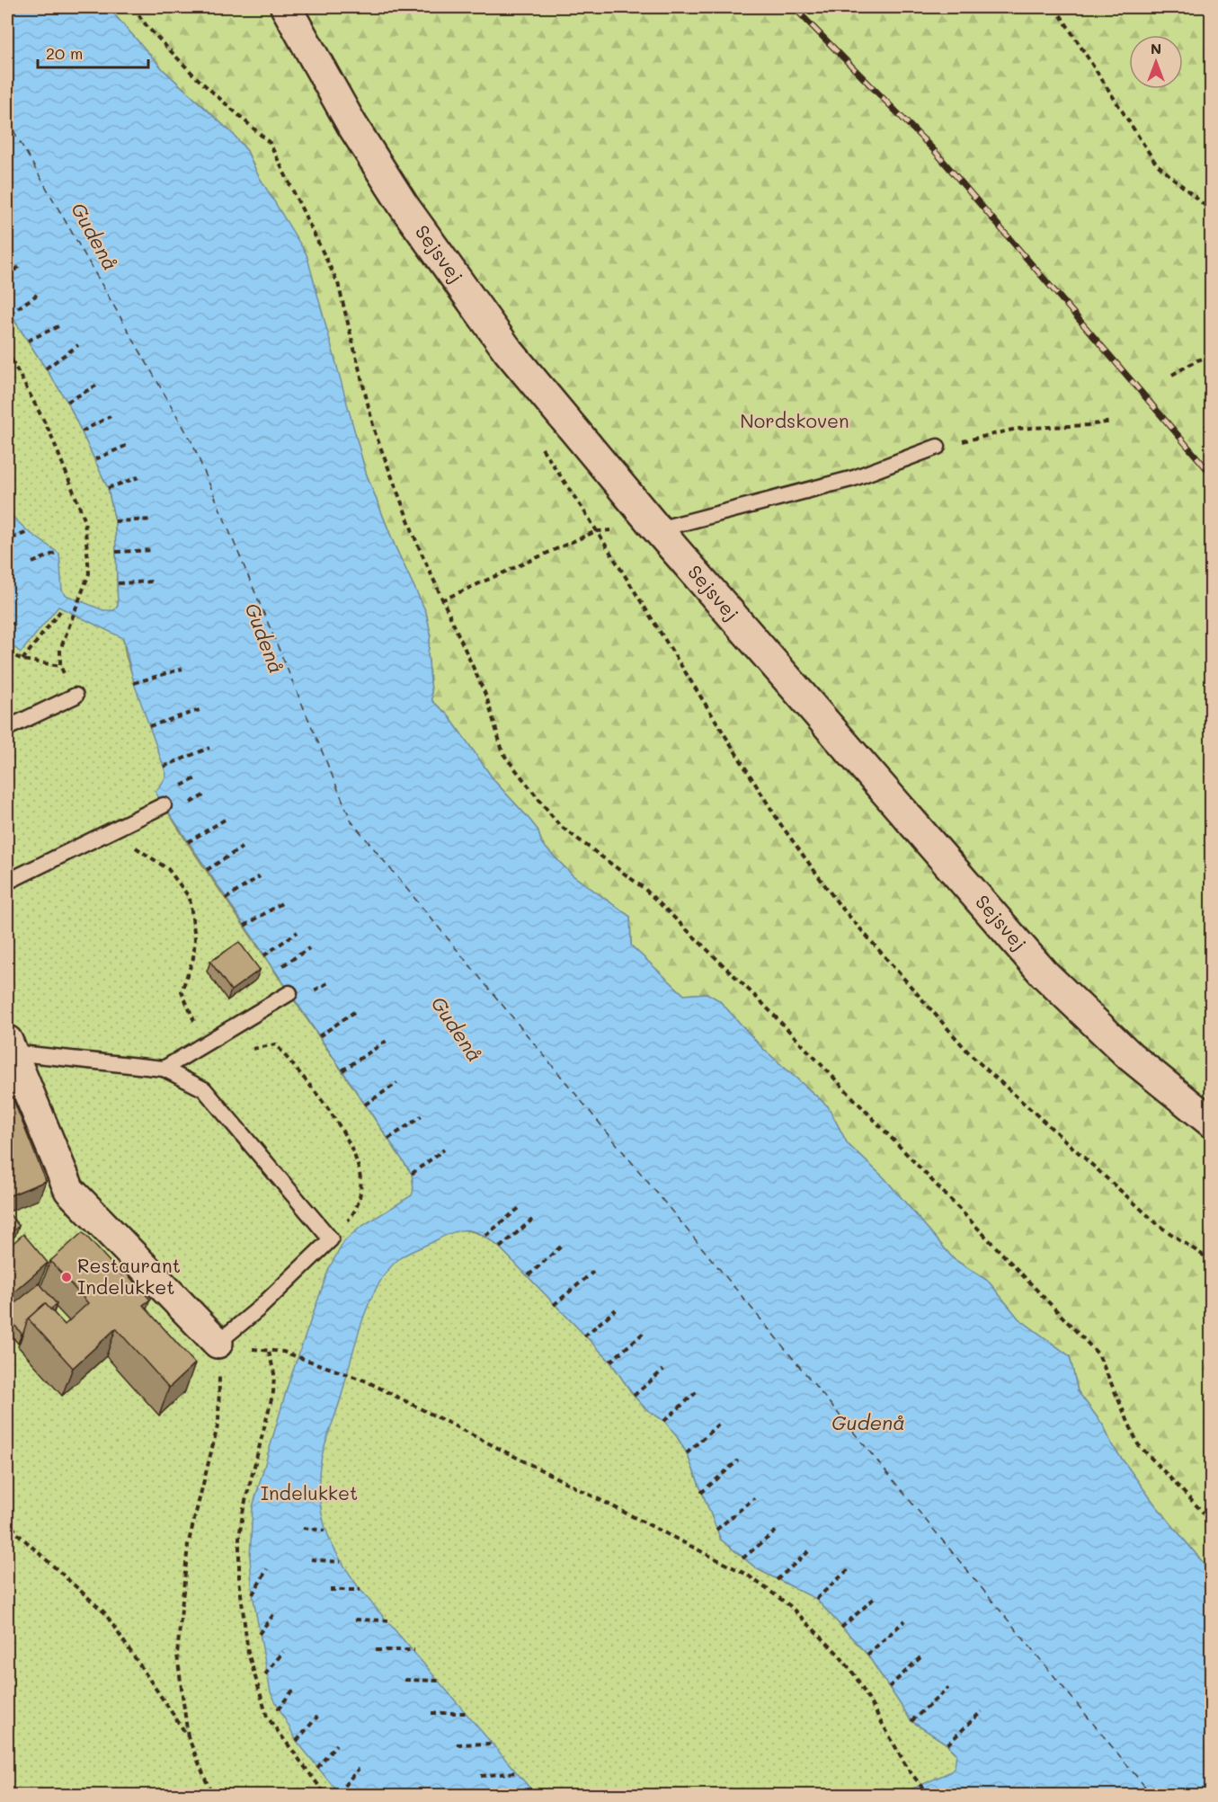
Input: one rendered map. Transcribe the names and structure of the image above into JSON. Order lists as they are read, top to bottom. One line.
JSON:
{"streets":{"street":["Sejsvej"]},"water":["Gudenå"],"parks":["Nordskoven","Indelukket"],"places":["Restaurant Indelukket"],"scale_bar":"20 m","north":"top"}
